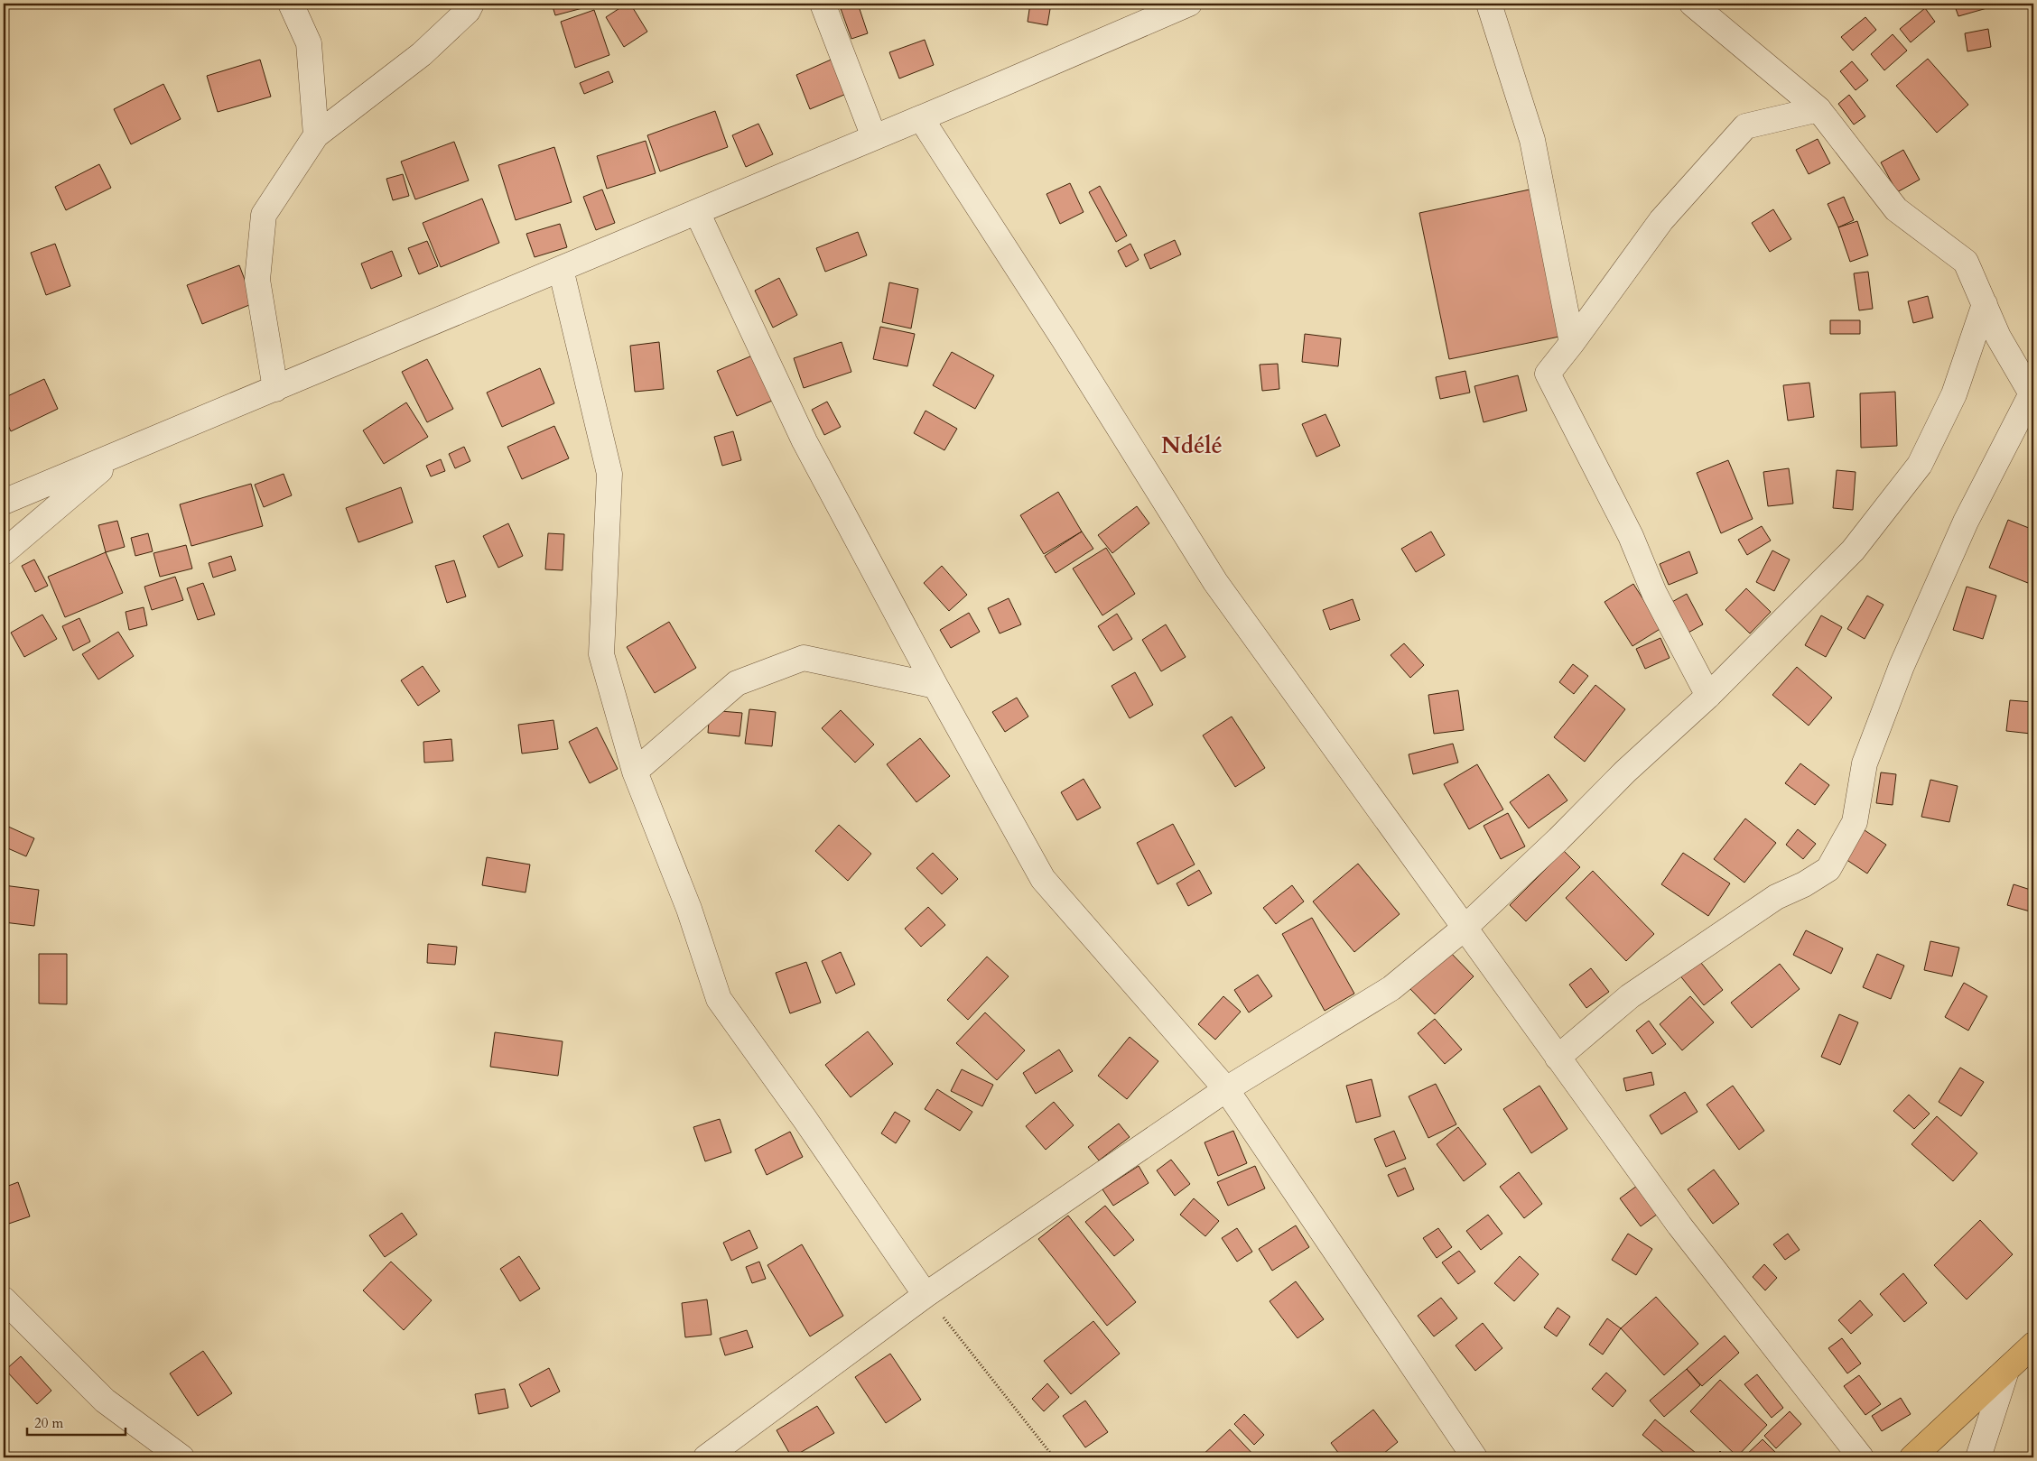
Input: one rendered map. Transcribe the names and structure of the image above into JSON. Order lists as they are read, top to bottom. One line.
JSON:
{"districts":["Ndélé"],"scale_bar":"20 m"}
